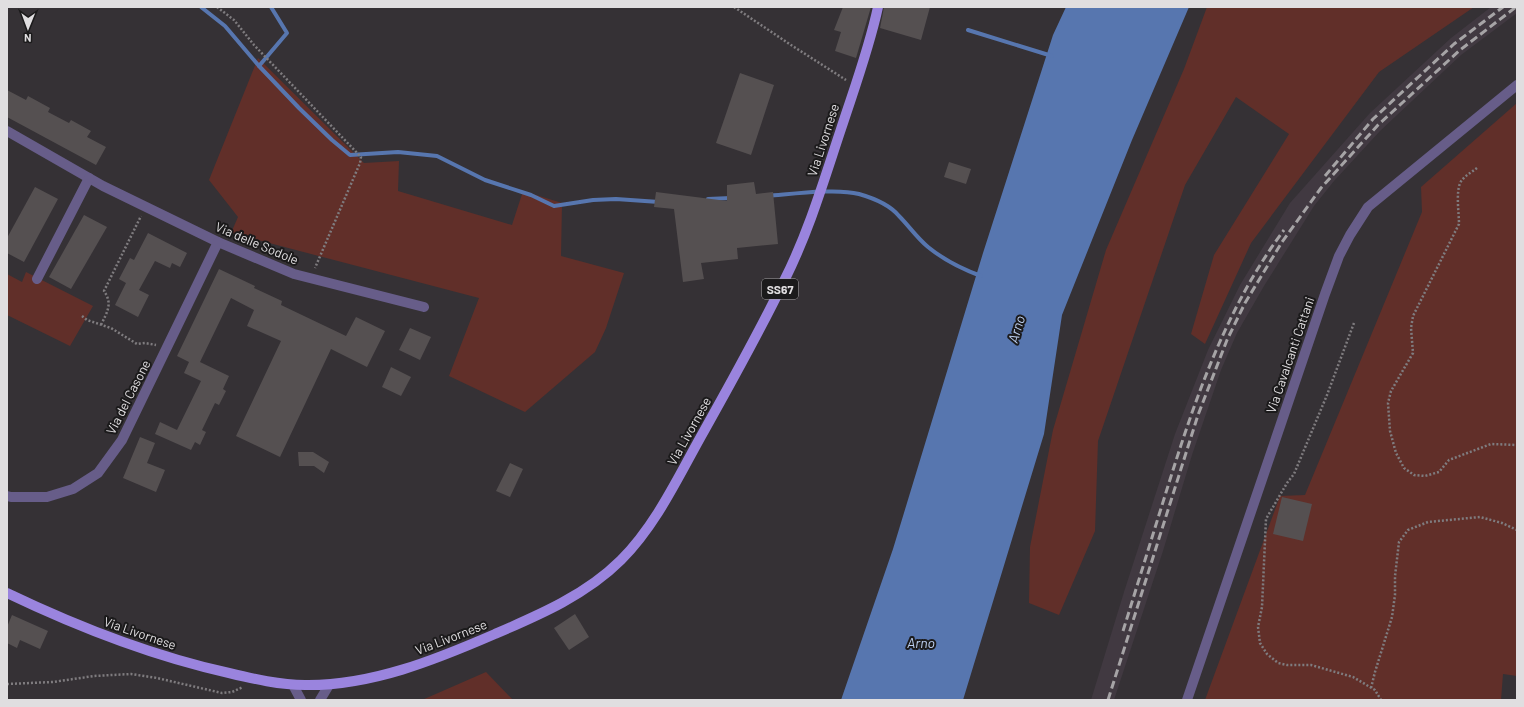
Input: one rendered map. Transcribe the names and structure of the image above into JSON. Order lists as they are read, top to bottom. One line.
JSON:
{"streets":{"main road":["Via Livornese","SS67"],"street":["Via delle Sodole","Via Cavalcanti Cattani","Via del Casone"]},"crossings":[["Via delle Sodole","Via del Casone"]],"water":["Arno"],"north":"bottom"}
